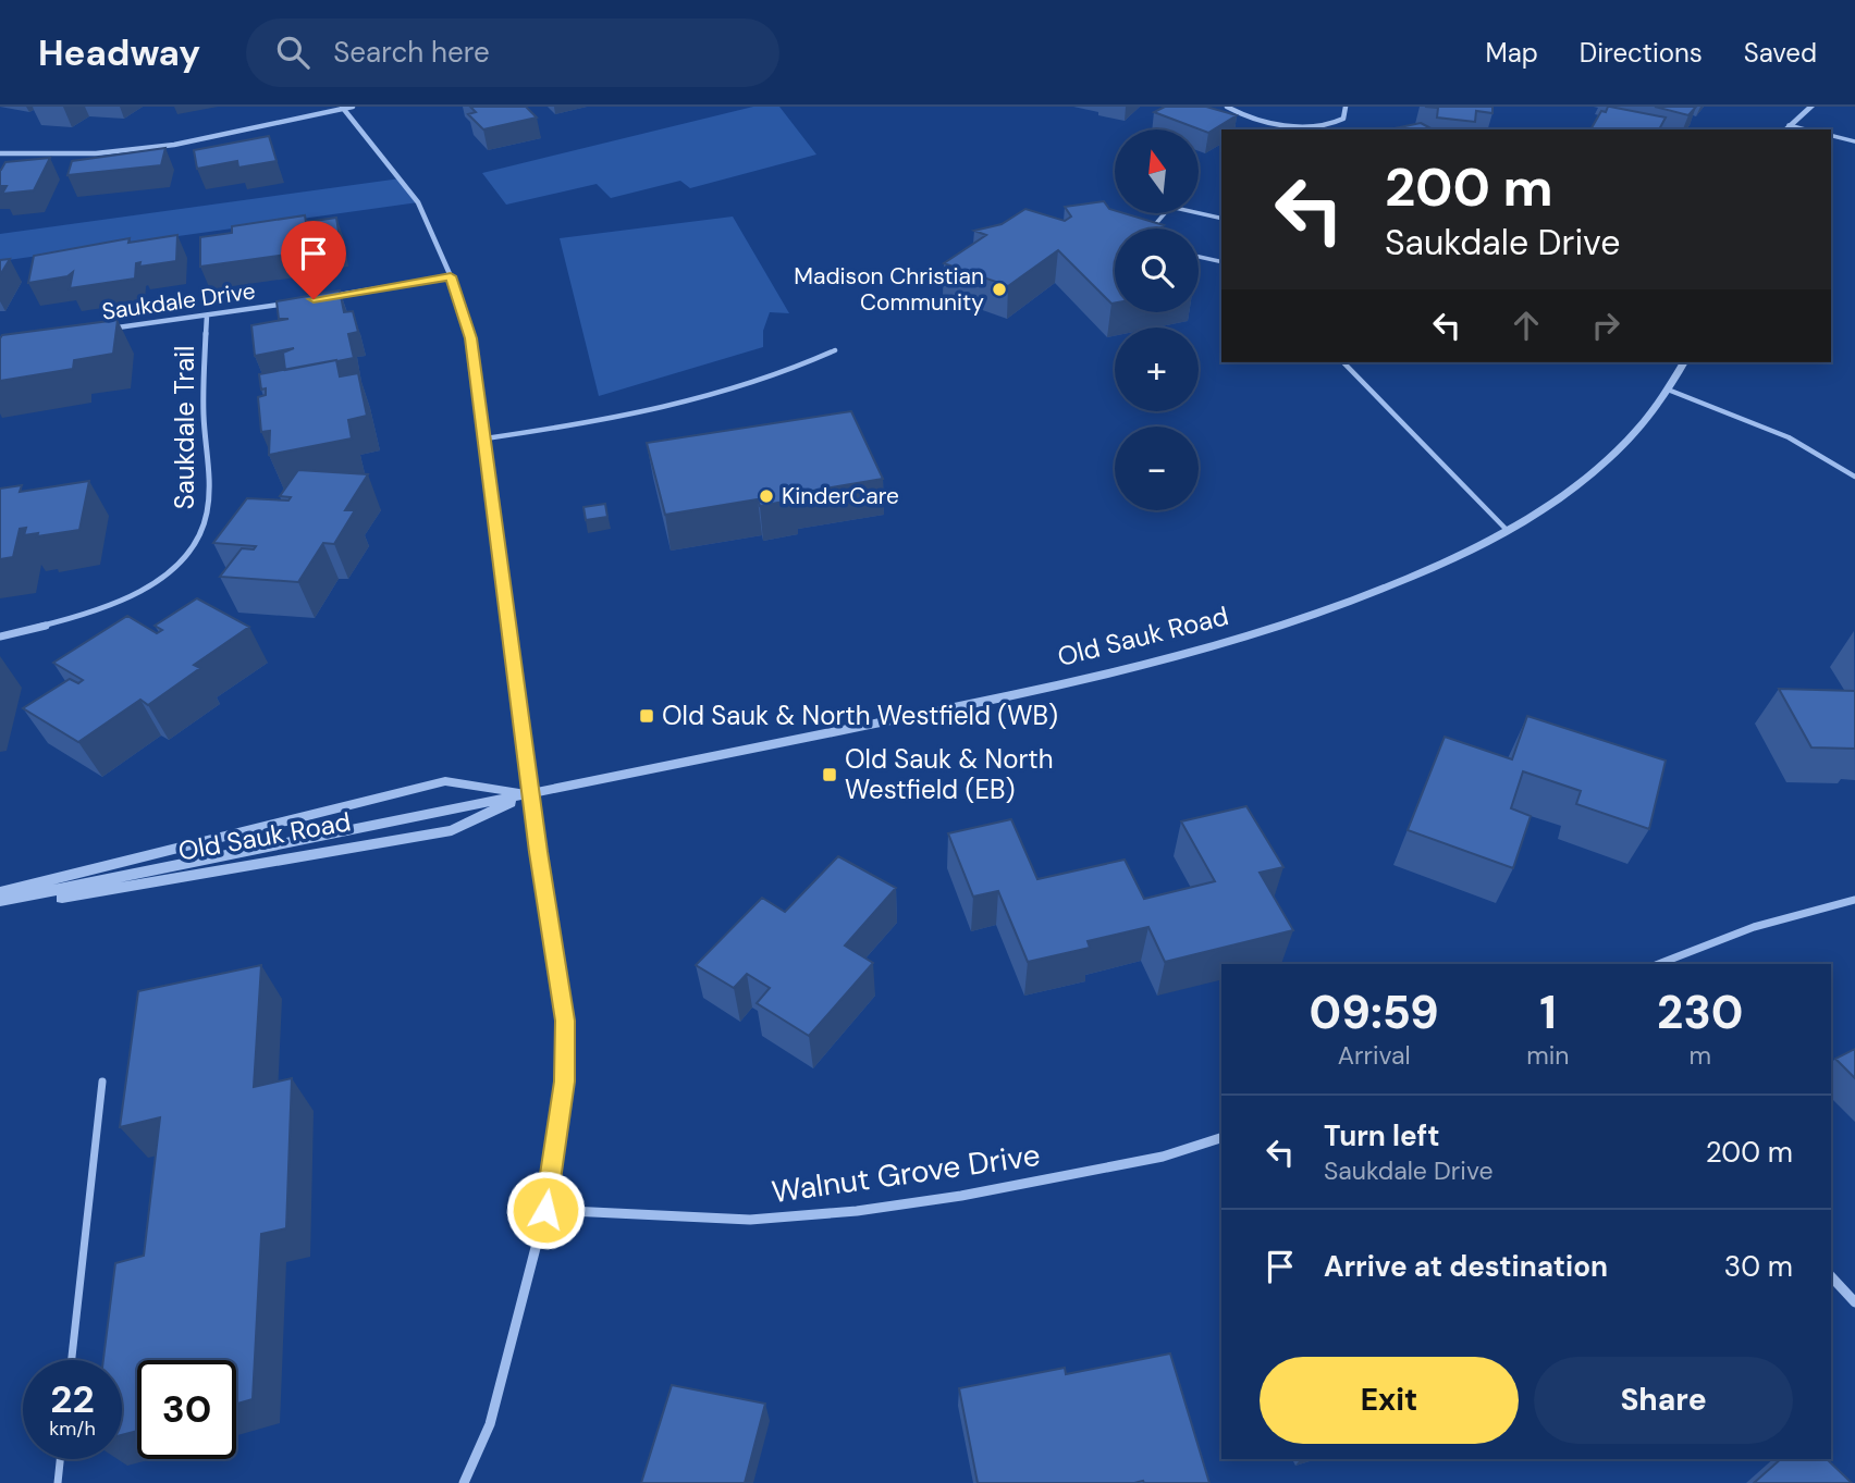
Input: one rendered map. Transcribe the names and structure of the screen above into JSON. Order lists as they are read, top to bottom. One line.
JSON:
{"streets":{"street":["Saukdale Drive","Saukdale Trail","Old Sauk Road","Walnut Grove Drive"]},"crossings":[["Saukdale Drive","Saukdale Trail"]],"places":{"other":["Madison Christian Community","KinderCare"],"transit":["Old Sauk & North Westfield (WB)","Old Sauk & North Westfield (EB)"]},"north":"top","page":{"header":"Headway","search":"Search here","nav":["Map","Directions","Saved"],"map_buttons":["+","−"],"turn":["200 m","Saukdale Drive"],"eta":["09:59","Arrival","1","min","230","m"],"list":[{"name":"Turn left","note":"Saukdale Drive","value":"200 m"},{"name":"Arrive at destination","value":"30 m"}],"buttons":["Exit","Share"],"speed":"22 km/h","limit":"30"}}
